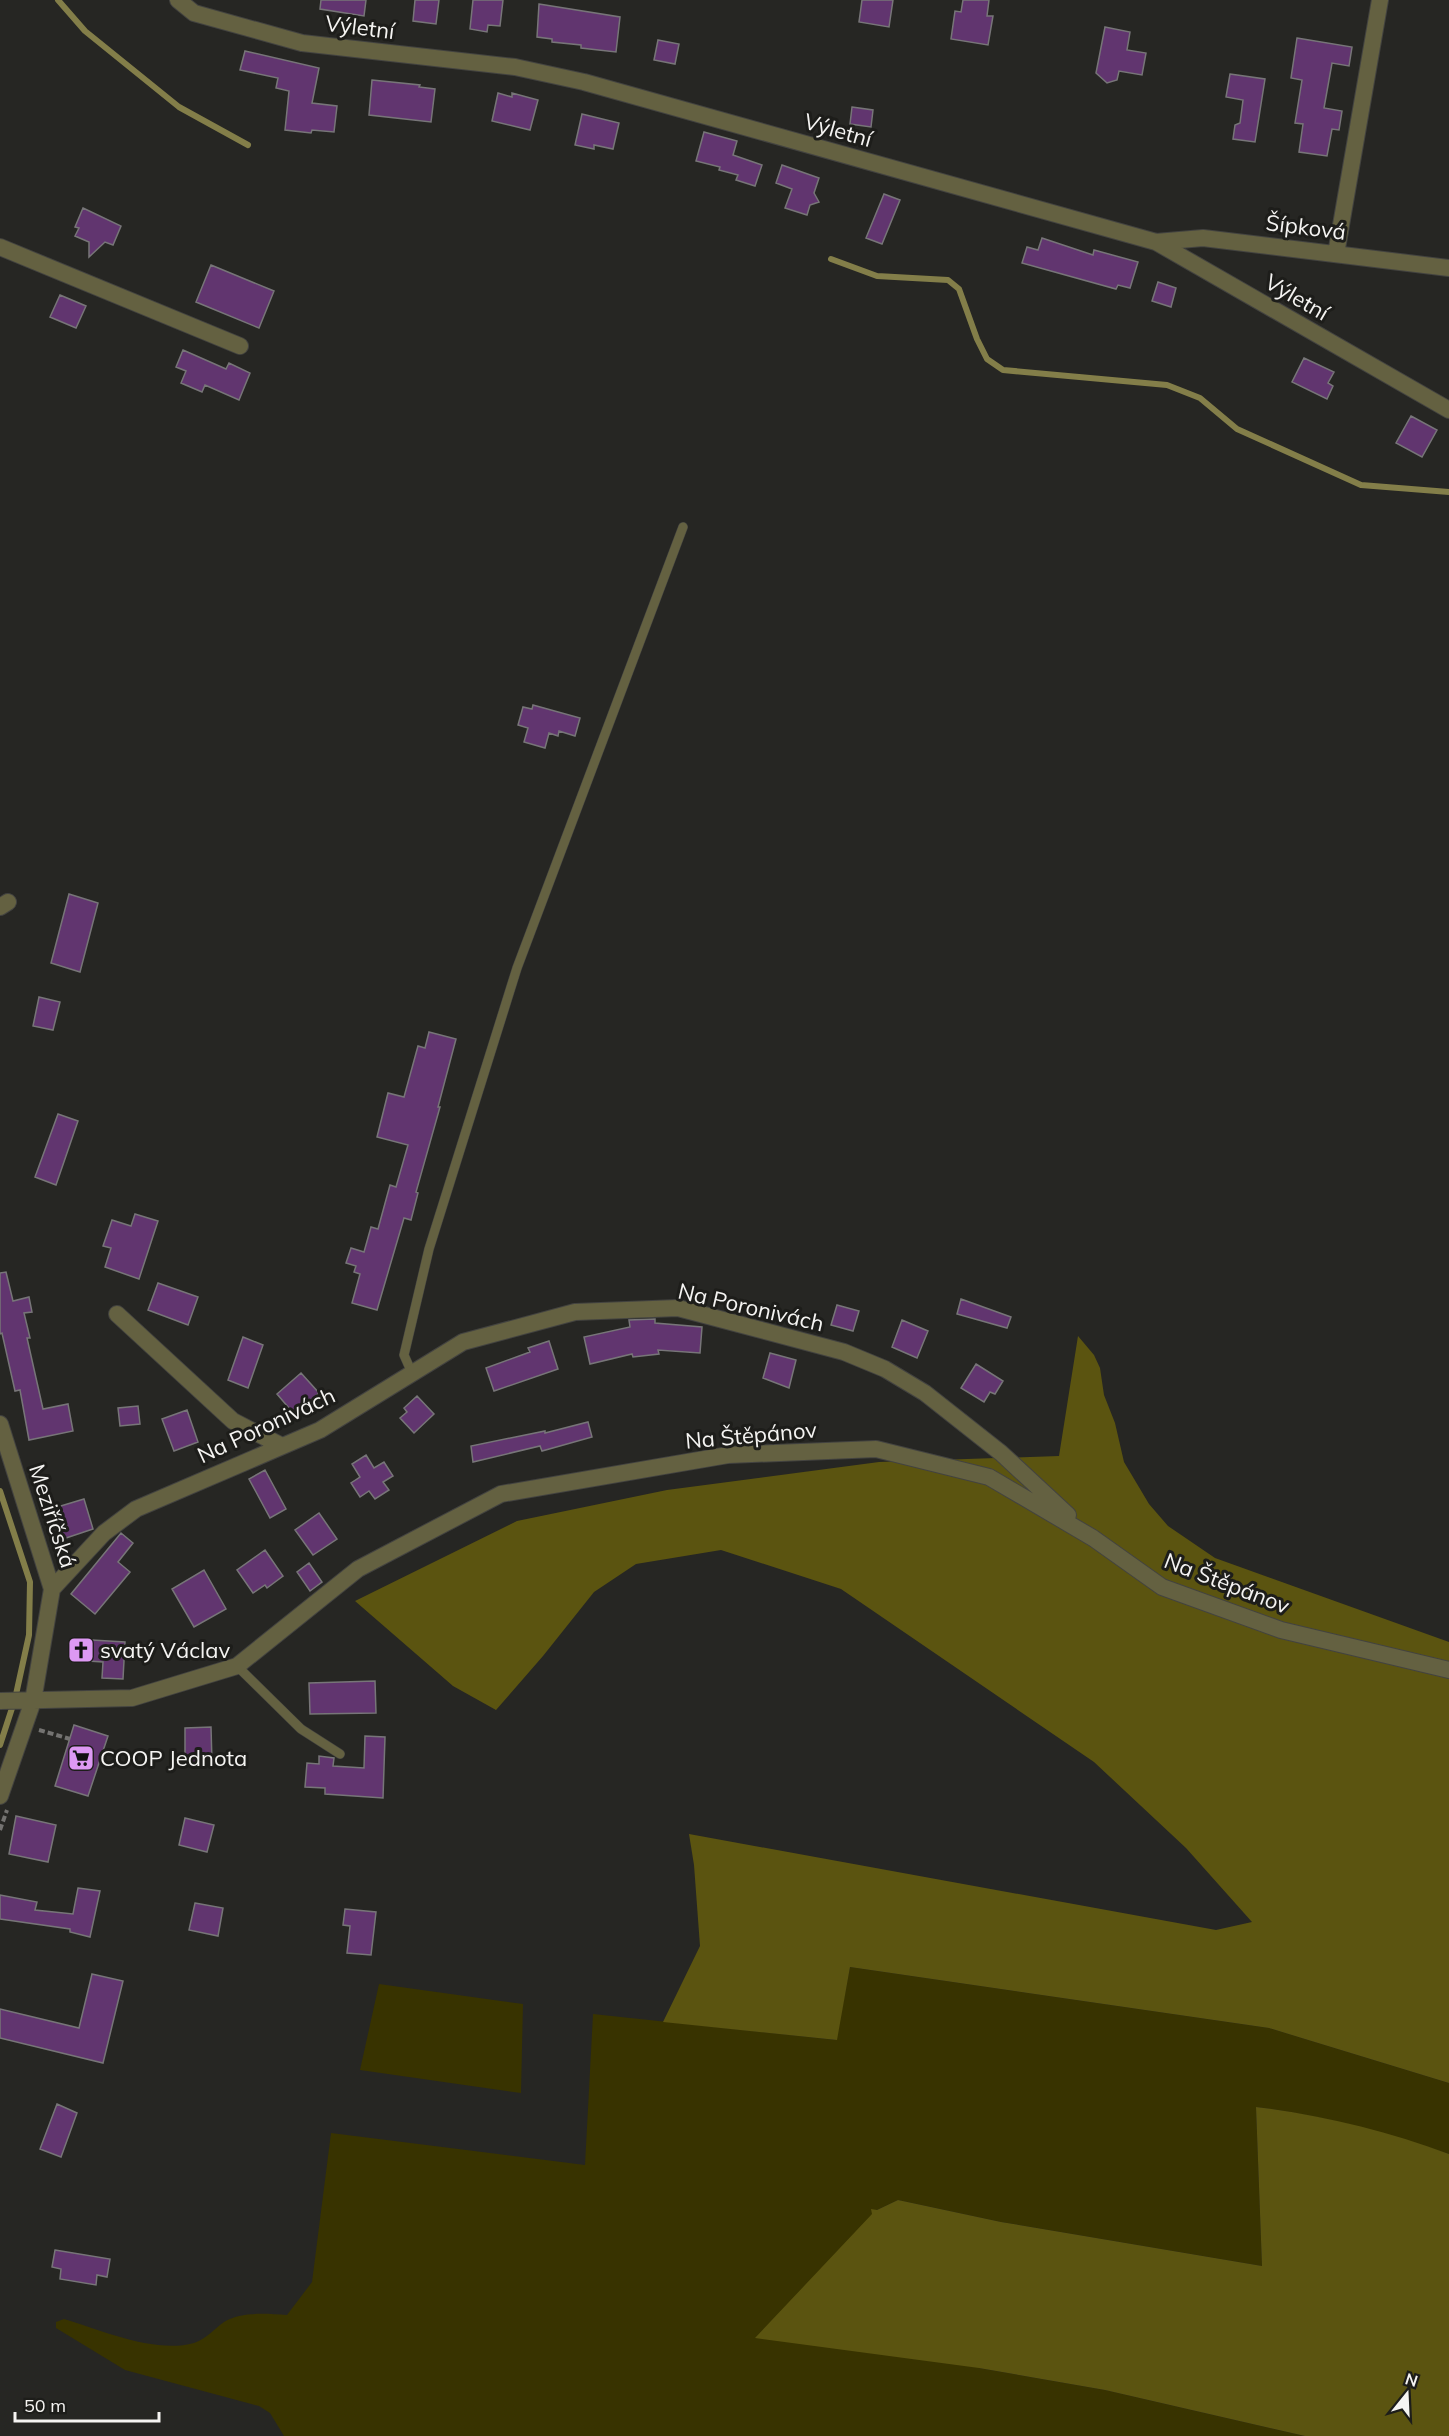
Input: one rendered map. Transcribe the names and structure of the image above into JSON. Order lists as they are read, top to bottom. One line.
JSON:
{"streets":{"street":["Výletní","Šípková","Na Poronivách","Na Štěpánov","Meziříčská"]},"crossings":[["Výletní","Šípková"],["Na Poronivách","Na Štěpánov"],["Na Poronivách","Meziříčská"],["Na Štěpánov","Meziříčská"]],"places":{"church":["svatý Václav"],"supermarket":["COOP Jednota"]},"scale_bar":"50 m","north":"top"}
